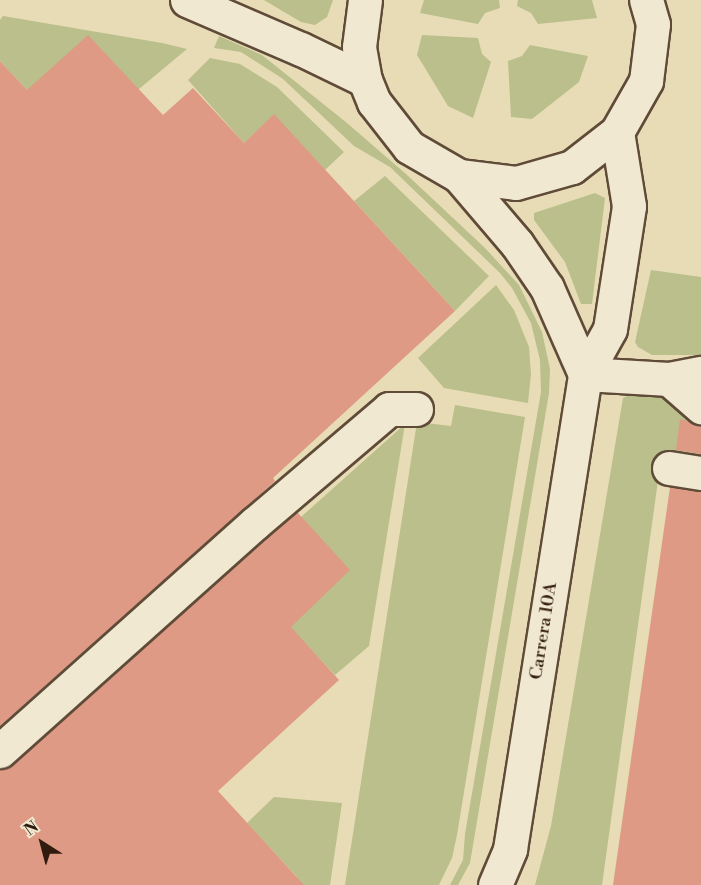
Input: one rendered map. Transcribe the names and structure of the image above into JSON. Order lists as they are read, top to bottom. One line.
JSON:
{"streets":{"street":["Carrera 10A"]},"north":"top left"}
